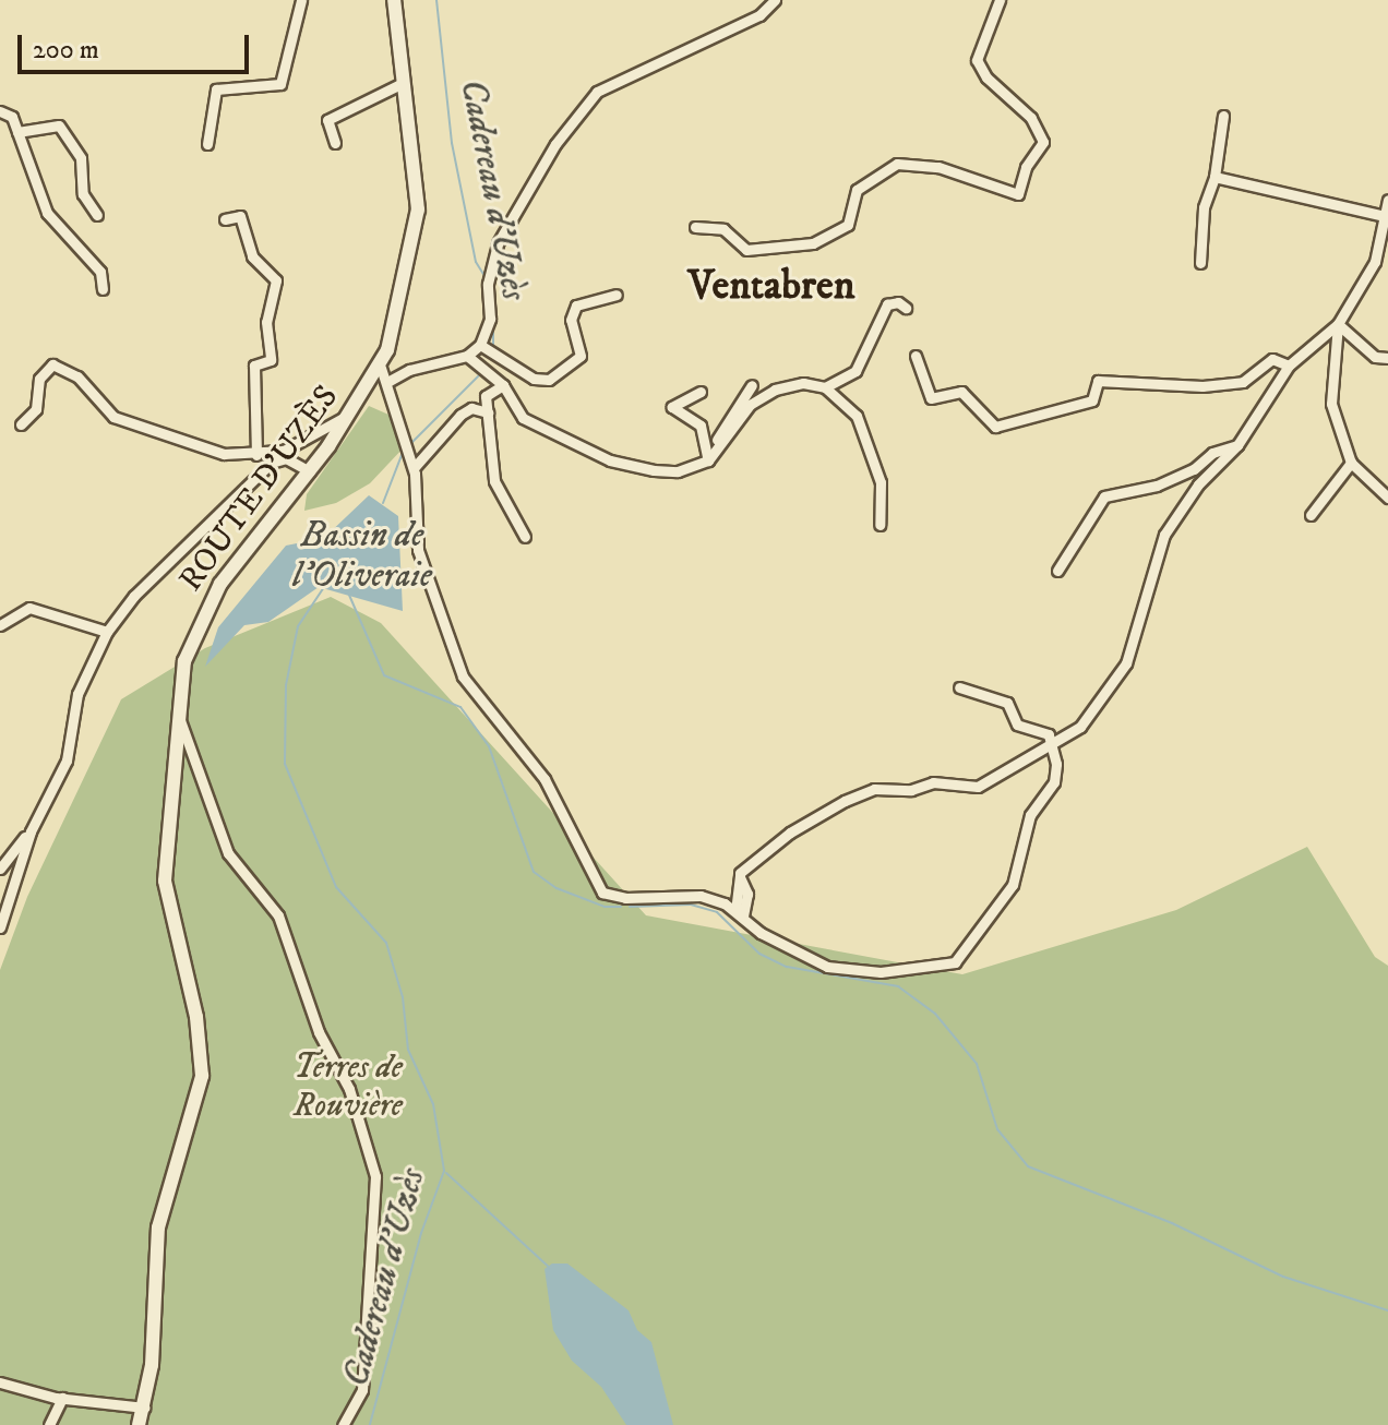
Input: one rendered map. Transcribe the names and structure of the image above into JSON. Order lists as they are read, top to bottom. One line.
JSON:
{"streets":{"main road":["ROUTE D'UZÈS"]},"districts":["Ventabren"],"water":["Cadereau d'Uzès","Bassin de l'Oliveraie"],"parks":["Terres de Rouvière"],"scale_bar":"200 m"}
